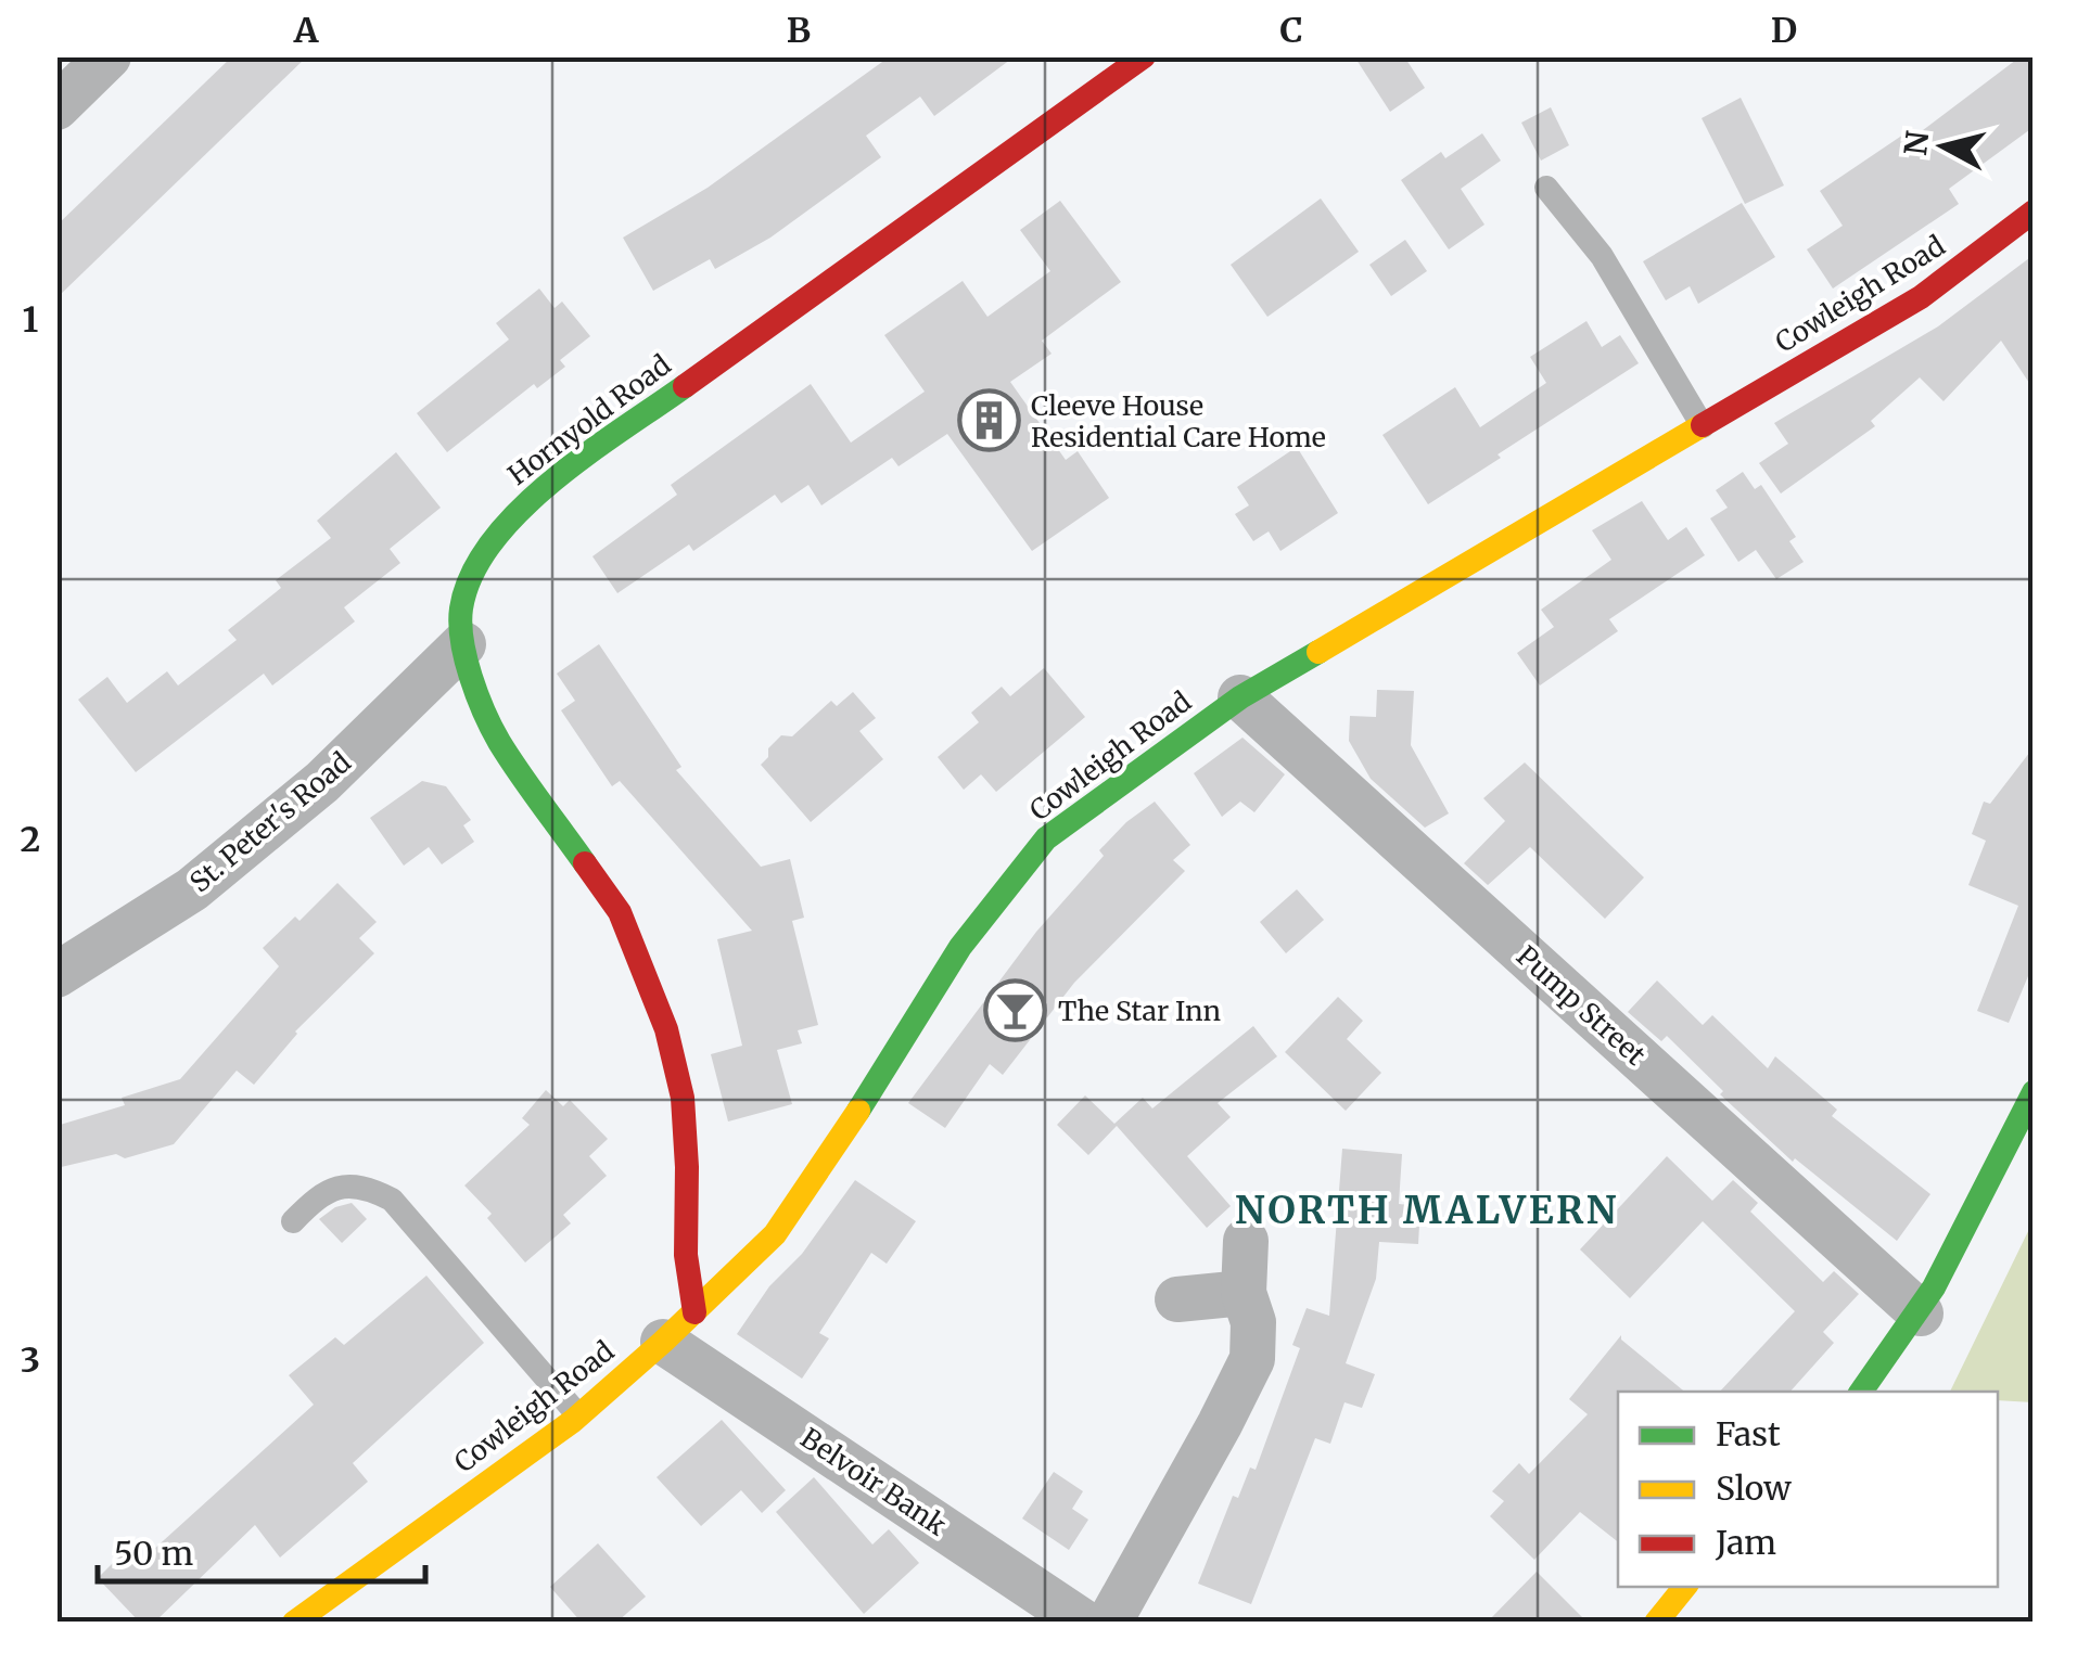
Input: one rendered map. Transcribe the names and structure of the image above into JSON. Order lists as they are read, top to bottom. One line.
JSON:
{"streets":{"main road":["Cowleigh Road","Hornyold Road"],"street":["St. Peter's Road","Pump Street","Belvoir Bank"]},"crossings":[["Cowleigh Road","Hornyold Road"],["Cowleigh Road","Pump Street"],["Cowleigh Road","Belvoir Bank"],["Hornyold Road","St. Peter's Road"],["Hornyold Road","Belvoir Bank"]],"districts":["NORTH MALVERN"],"places":{"building":["Cleeve House Residential Care Home"],"bar":["The Star Inn"]},"legend":["Fast","Slow","Jam"],"scale_bar":"50 m","north":"left","grid":{"columns":["A","B","C","D"],"rows":["1","2","3"]}}
